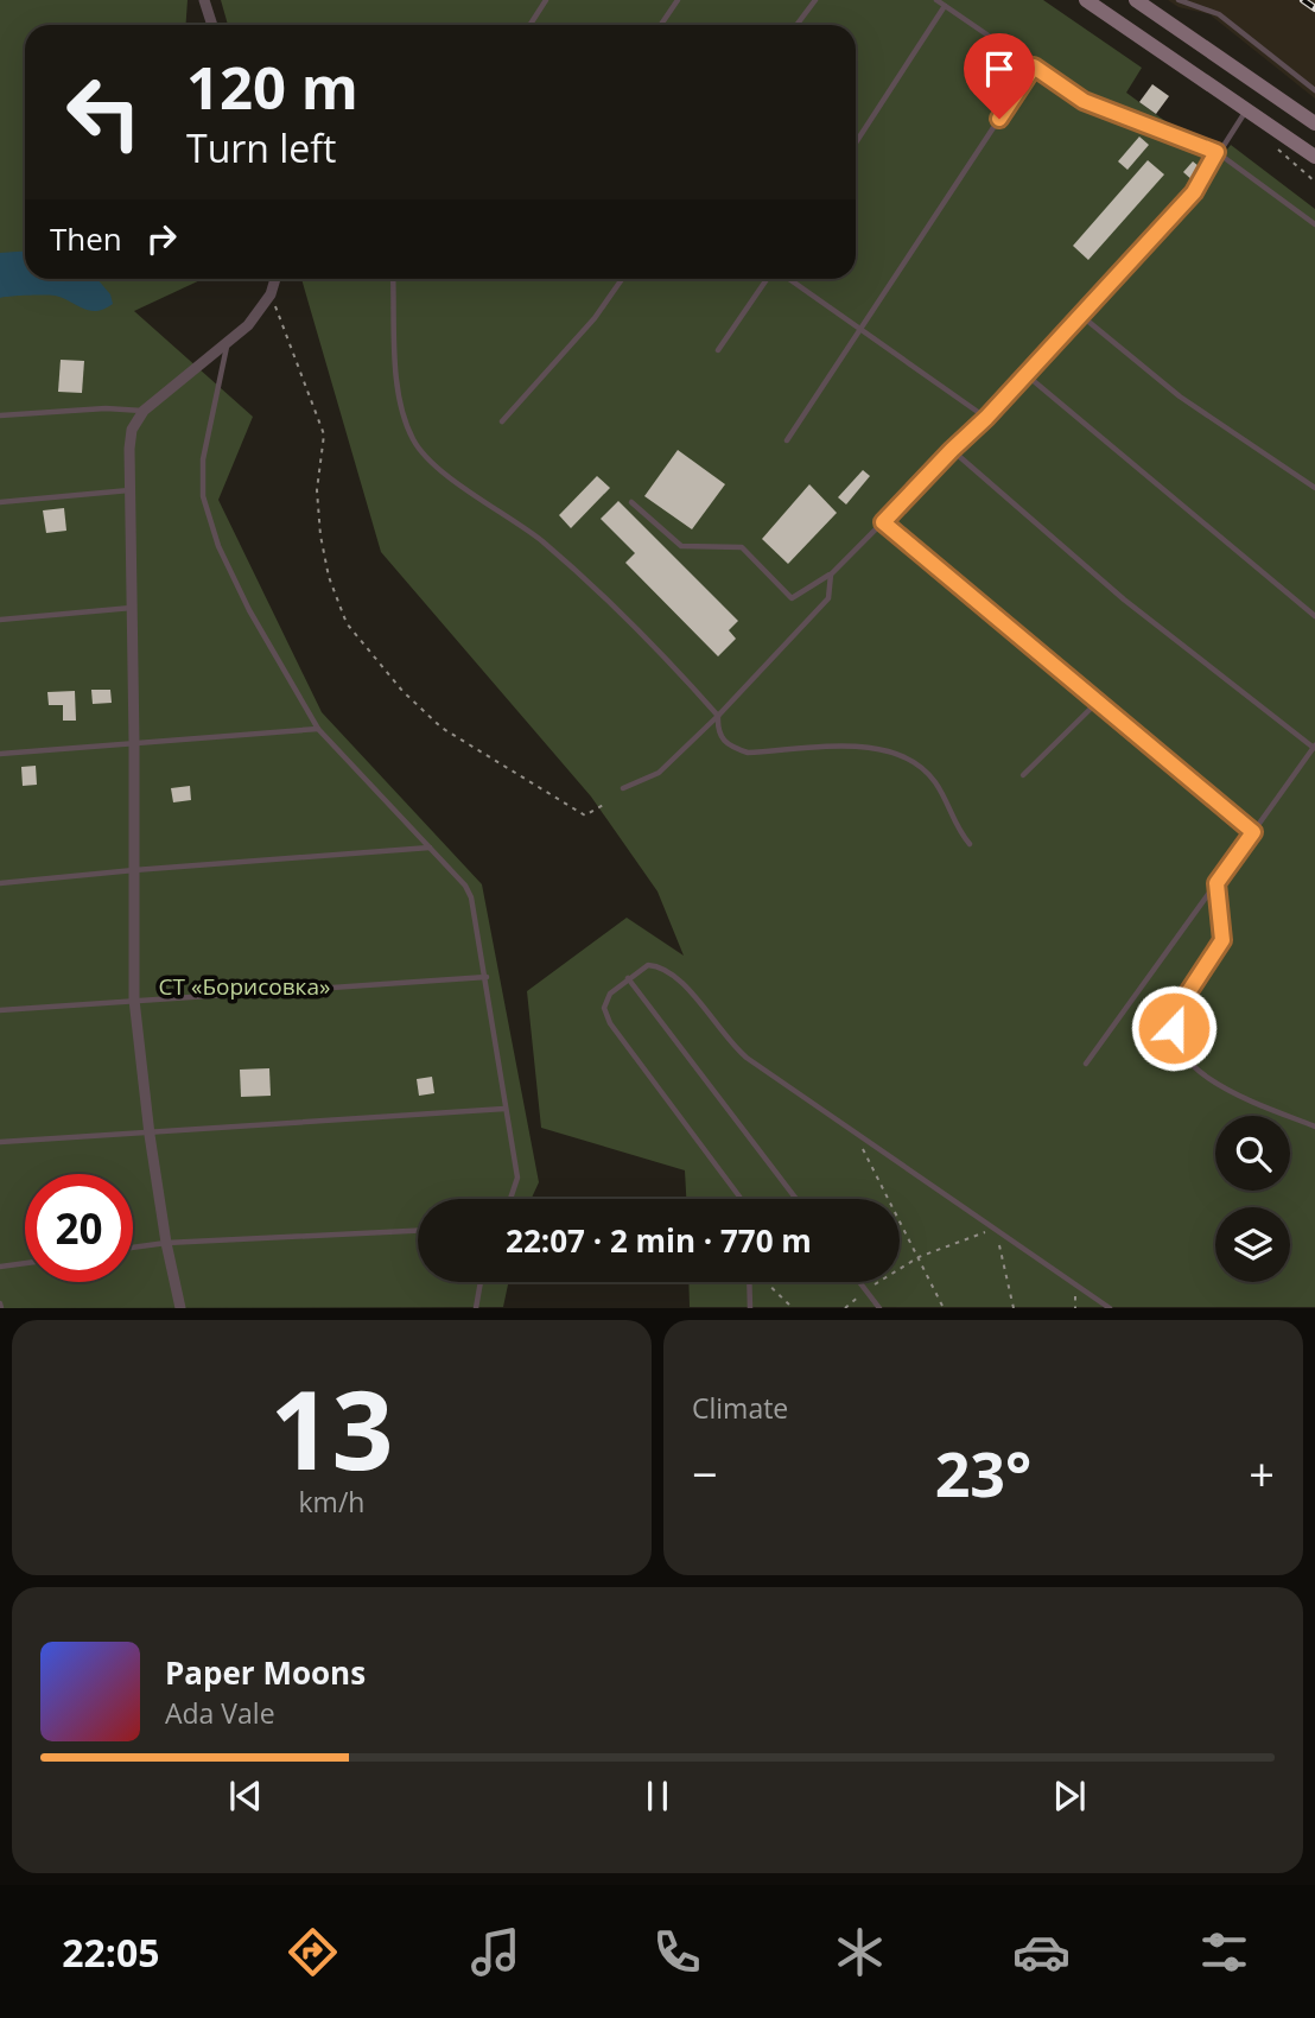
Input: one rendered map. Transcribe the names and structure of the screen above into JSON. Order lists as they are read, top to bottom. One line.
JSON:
{"parks":["СТ «Борисовка»"],"page":{"turn":["120 m","Turn left"],"then":"Then","limit":"20","trip":"22:07 · 2 min · 770 m","tile":[["13","km/h"],"Climate"],"heat":["−","23°","+"],"song":["Paper Moons","Ada Vale"],"tabs":"22:05"}}
